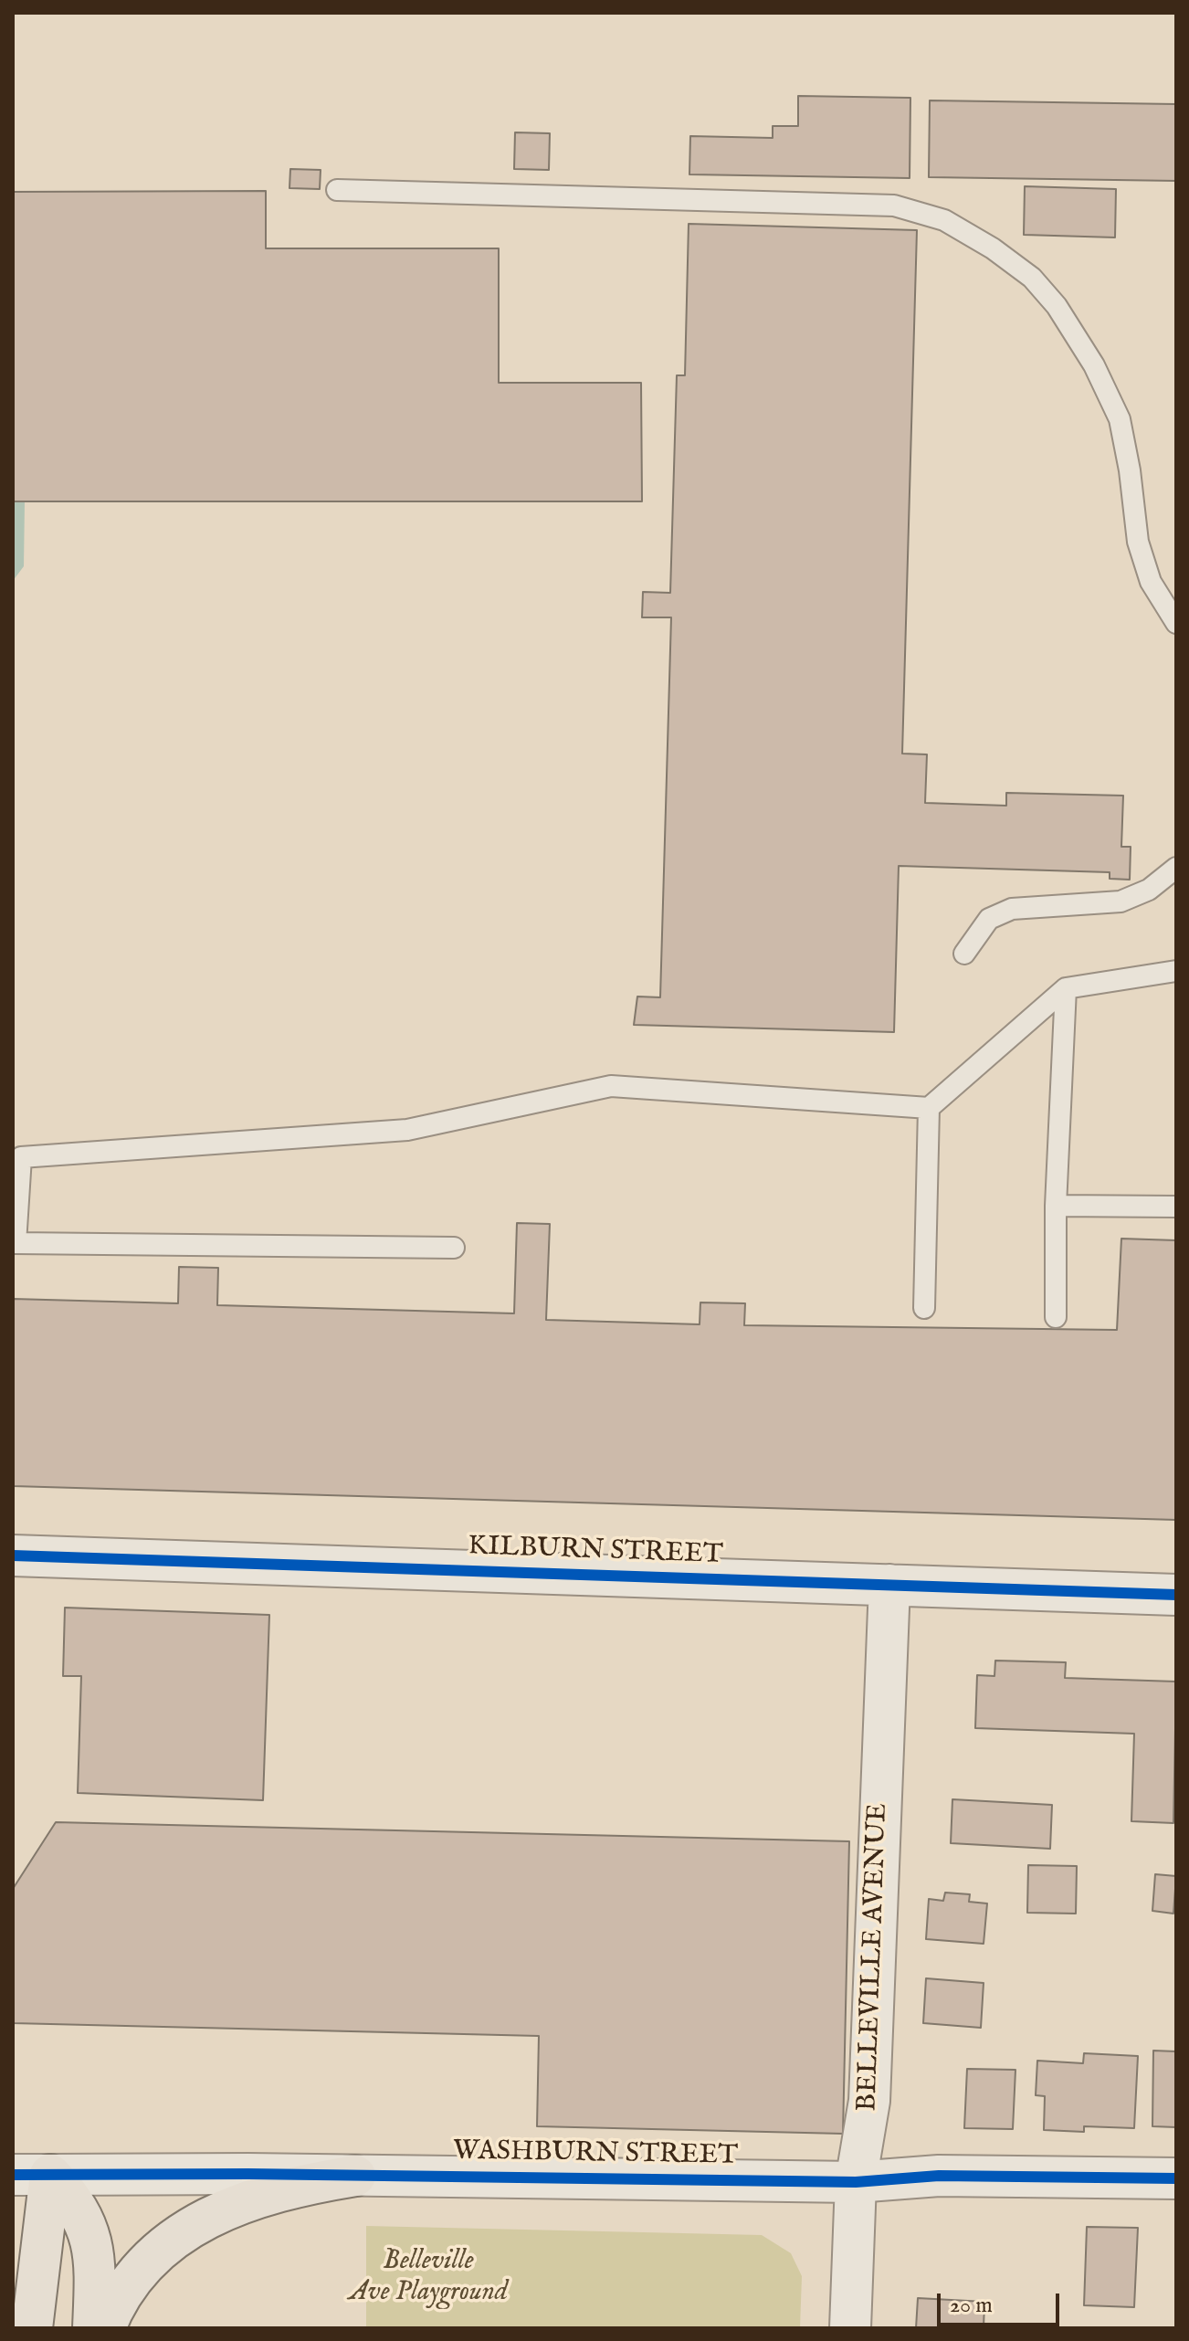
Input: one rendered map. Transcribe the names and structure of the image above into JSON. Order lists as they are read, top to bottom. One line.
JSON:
{"streets":{"street":["KILBURN STREET","BELLEVILLE AVENUE","WASHBURN STREET"]},"crossings":[["KILBURN STREET","BELLEVILLE AVENUE"],["BELLEVILLE AVENUE","WASHBURN STREET"]],"parks":["Belleville Ave Playground"],"scale_bar":"20 m"}
